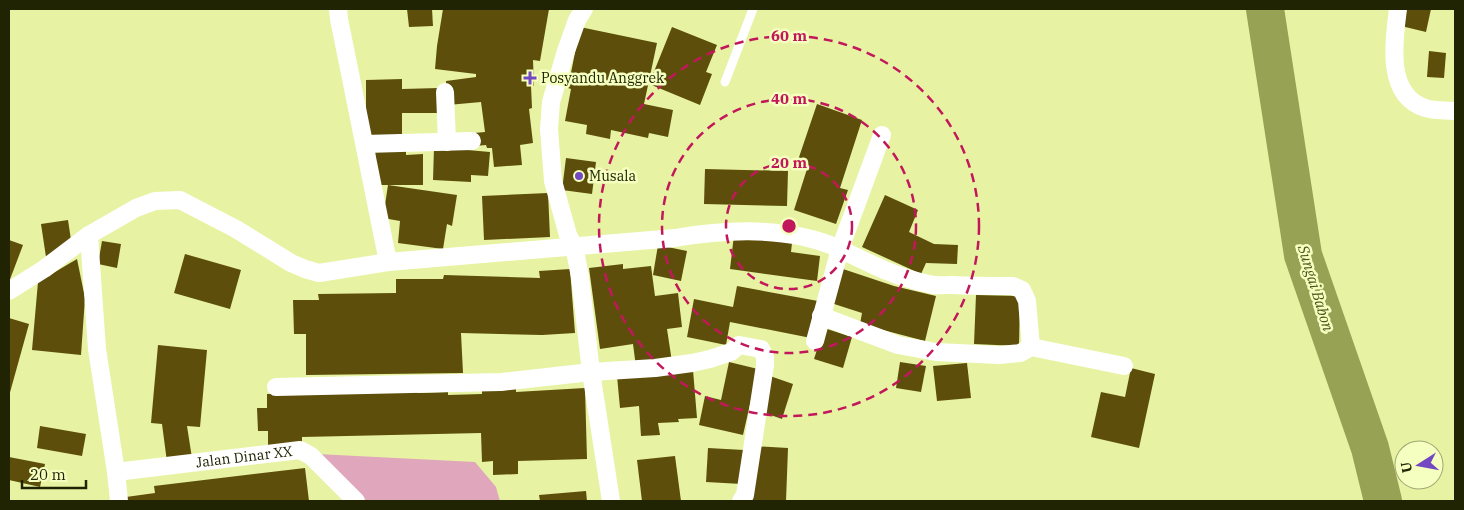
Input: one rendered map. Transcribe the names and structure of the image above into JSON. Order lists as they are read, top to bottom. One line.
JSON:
{"streets":{"street":["Jalan Dinar XX"]},"water":["Sungai Babon"],"places":{"health":["Posyandu Anggrek"],"other":["Musala"]},"scale_bar":"20 m","north":"left","rings":["60 m","40 m","20 m"]}
